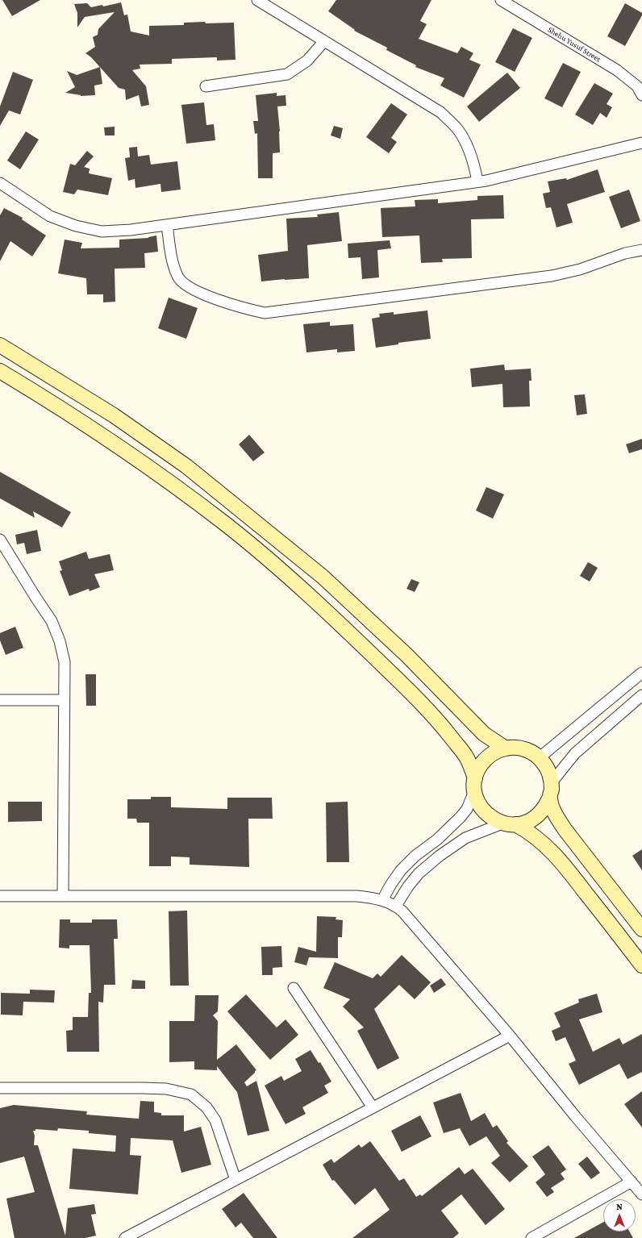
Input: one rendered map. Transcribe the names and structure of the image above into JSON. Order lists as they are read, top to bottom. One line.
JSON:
{"streets":{"street":["Shehu Yusuf Street"]},"north":"top"}
